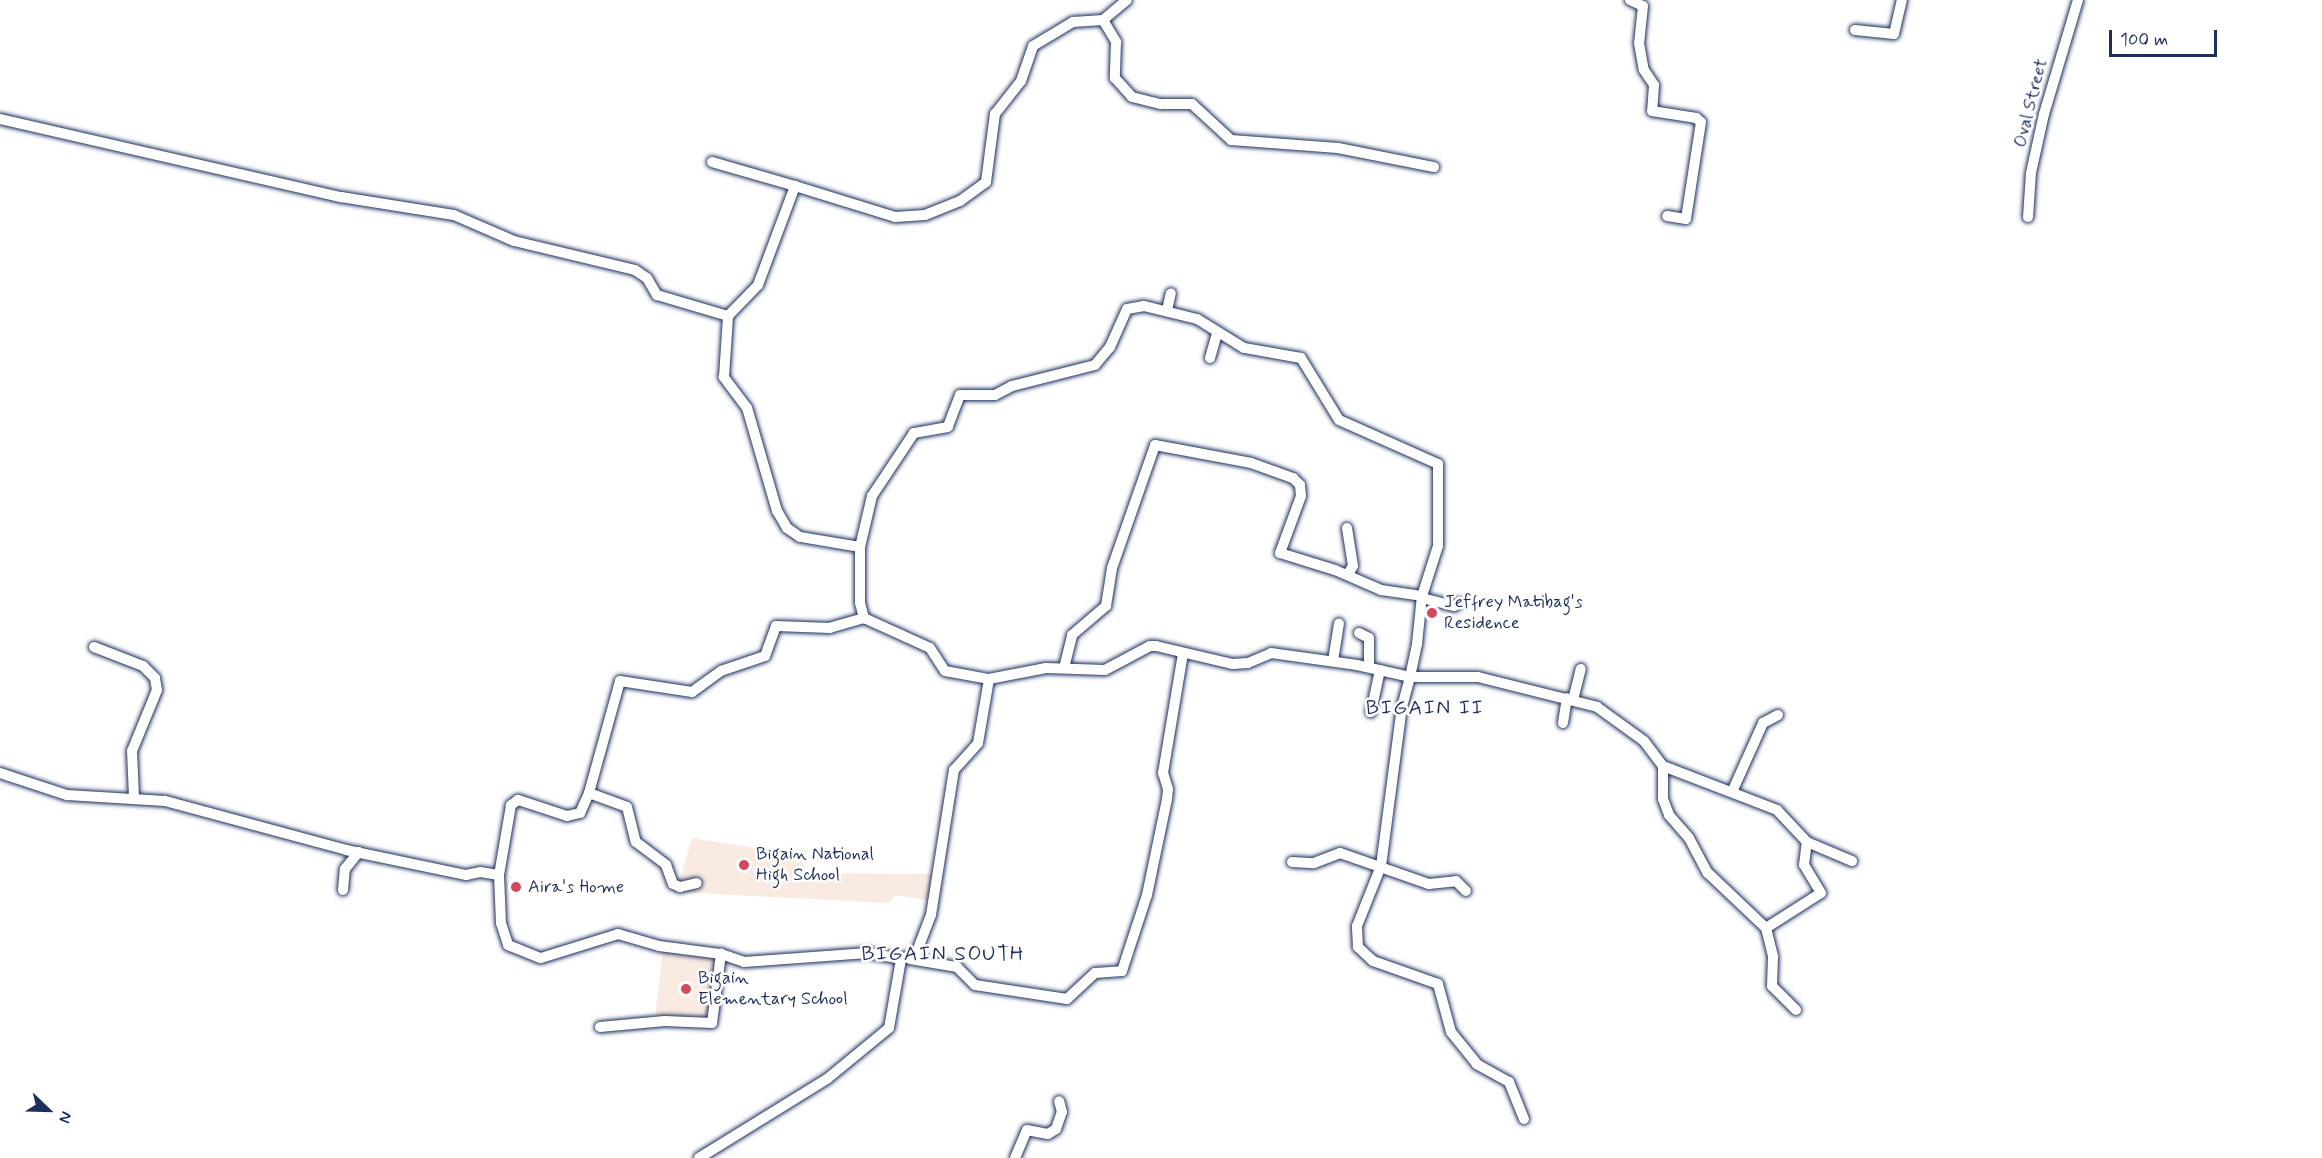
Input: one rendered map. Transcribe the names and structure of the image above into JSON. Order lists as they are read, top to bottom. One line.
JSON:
{"streets":{"street":["Oval Street"]},"districts":["BIGAIN II","BIGAIN SOUTH"],"places":["Jeffrey Matibag's Residence","Bigain National High School","Aira's Home","Bigain Elementary School"],"scale_bar":"100 m","north":"bottom right"}
